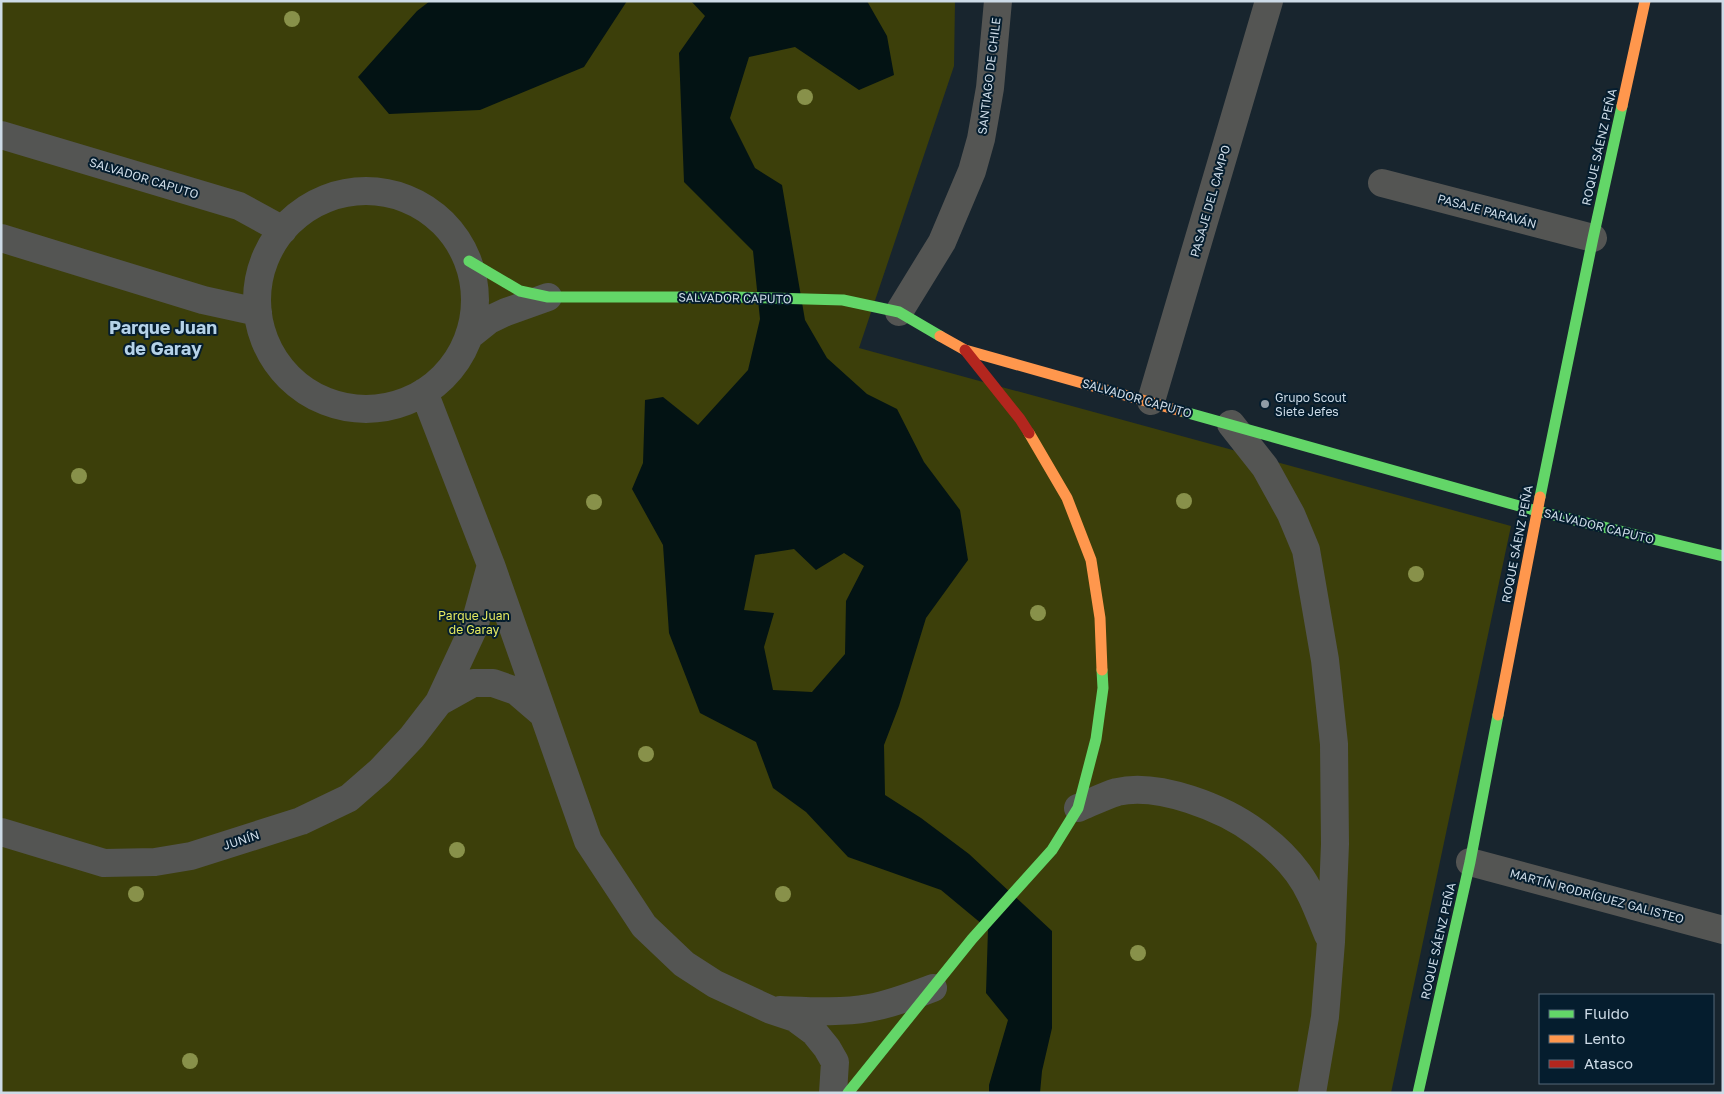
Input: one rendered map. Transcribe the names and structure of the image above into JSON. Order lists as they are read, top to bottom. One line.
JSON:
{"streets":{"street":["SANTIAGO DE CHILE","ROQUE SÁENZ PEÑA","SALVADOR CAPUTO","PASAJE DEL CAMPO","PASAJE PARAVÁN","JUNÍN","MARTÍN RODRÍGUEZ GALISTEO"]},"crossings":[["SANTIAGO DE CHILE","SALVADOR CAPUTO"],["ROQUE SÁENZ PEÑA","SALVADOR CAPUTO"],["ROQUE SÁENZ PEÑA","PASAJE PARAVÁN"],["ROQUE SÁENZ PEÑA","MARTÍN RODRÍGUEZ GALISTEO"],["SALVADOR CAPUTO","PASAJE DEL CAMPO"]],"districts":["Parque Juan de Garay"],"parks":["Parque Juan de Garay"],"places":["Grupo Scout Siete Jefes"],"legend":["Fluido","Lento","Atasco"]}
